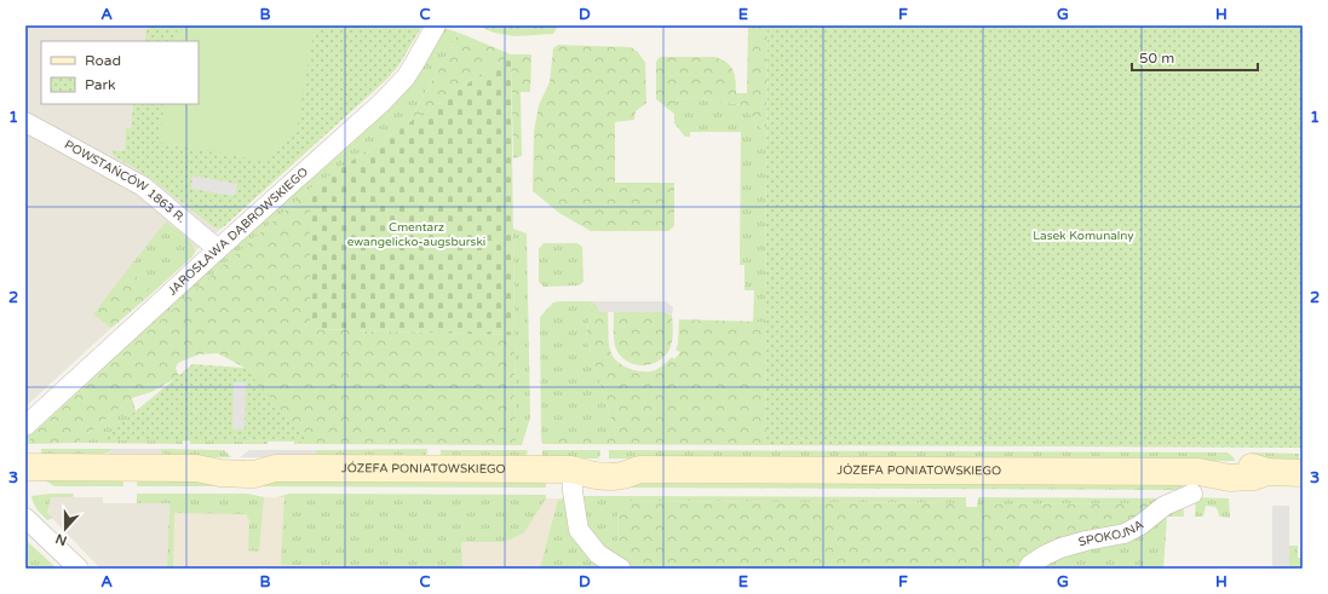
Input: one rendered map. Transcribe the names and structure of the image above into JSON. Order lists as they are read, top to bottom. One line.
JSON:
{"streets":{"street":["POWSTAŃCÓW 1863 R.","JAROSŁAWA DĄBROWSKIEGO","JÓZEFA PONIATOWSKIEGO","SPOKOJNA"]},"crossings":[["POWSTAŃCÓW 1863 R.","JAROSŁAWA DĄBROWSKIEGO"],["JÓZEFA PONIATOWSKIEGO","SPOKOJNA"]],"parks":["Cmentarz ewangelicko-augsburski","Lasek Komunalny"],"legend":["Road","Park"],"scale_bar":"50 m","north":"bottom","grid":{"columns":["A","B","C","D","E","F","G","H"],"rows":["1","2","3"]}}
